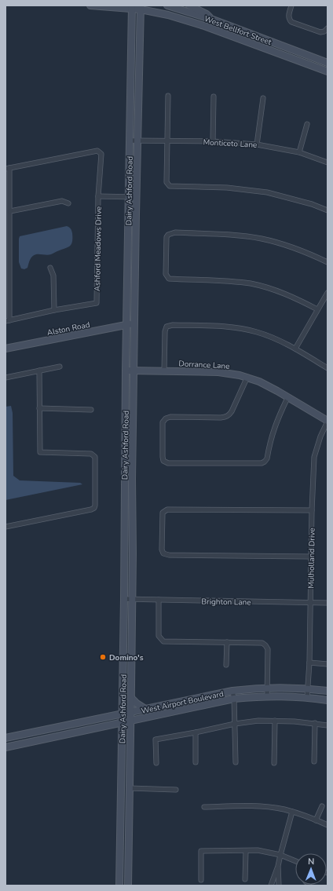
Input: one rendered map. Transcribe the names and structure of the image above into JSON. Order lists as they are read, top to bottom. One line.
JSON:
{"streets":{"main road":["West Bellfort Street","Dairy Ashford Road","Alston Road","Dorrance Lane","West Airport Boulevard"],"street":["Monticeto Lane","Ashford Meadows Drive","Mulholland Drive","Brighton Lane"]},"crossings":[["West Bellfort Street","Dairy Ashford Road"],["Monticeto Lane","Dairy Ashford Road"],["Dairy Ashford Road","Alston Road"],["Dairy Ashford Road","Dorrance Lane"],["Dairy Ashford Road","Brighton Lane"],["Dairy Ashford Road","West Airport Boulevard"],["Dorrance Lane","Mulholland Drive"],["Mulholland Drive","Brighton Lane"],["Mulholland Drive","West Airport Boulevard"]],"places":["Domino's"],"north":"top"}
